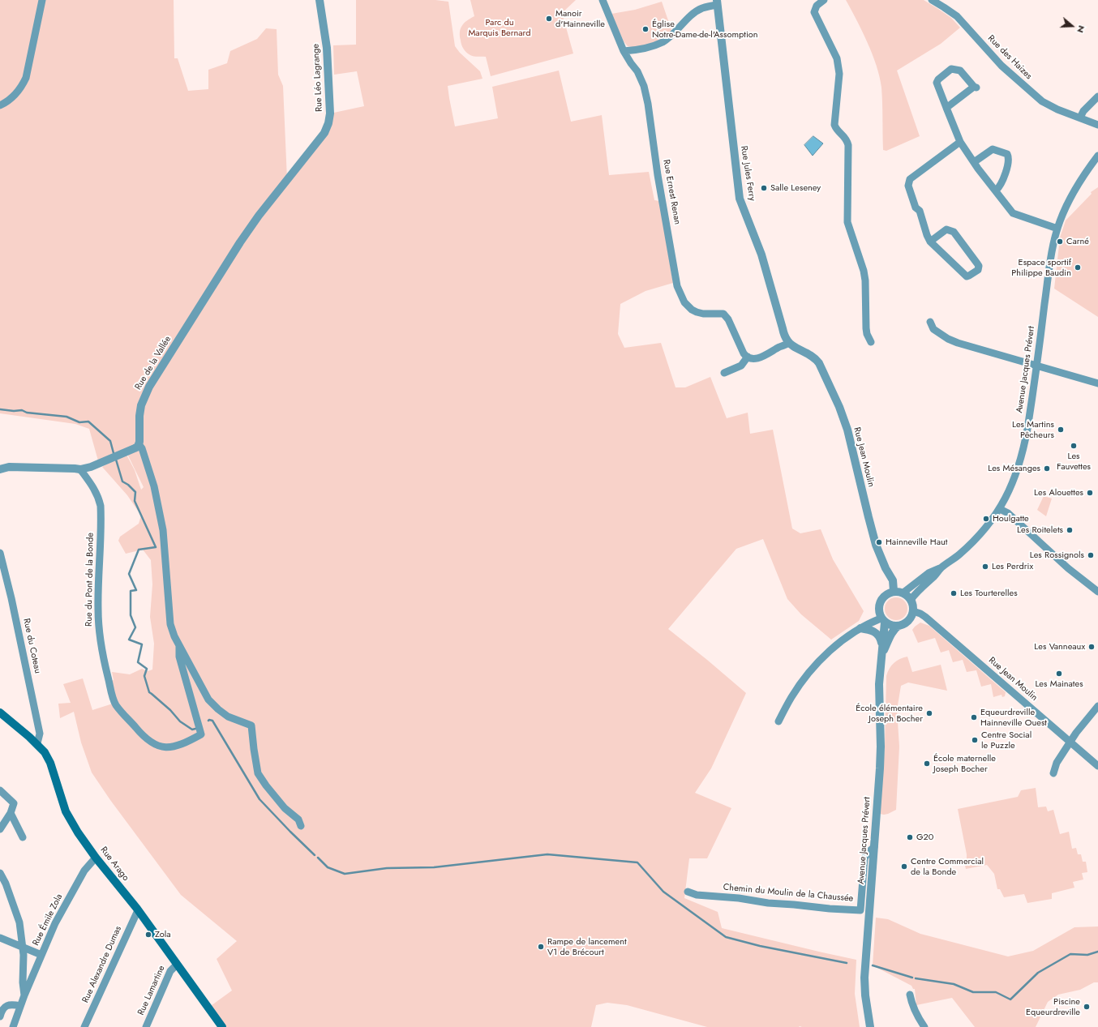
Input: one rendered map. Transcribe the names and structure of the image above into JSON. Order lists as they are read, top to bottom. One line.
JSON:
{"streets":{"main road":["Rue Arago"],"street":["Rue des Haizes","Rue Léo Lagrange","Rue Jules Ferry","Rue Ernest Renan","Rue de la Vallée","Avenue Jacques Prévert","Rue Jean Moulin","Rue du Pont de la Bonde","Rue du Coteau","Chemin du Moulin de la Chaussée","Rue Émile Zola","Rue Alexandre Dumas","Rue Lamartine"]},"crossings":[["Rue Léo Lagrange","Rue de la Vallée"],["Rue Jules Ferry","Rue Jean Moulin"],["Avenue Jacques Prévert","Rue Jean Moulin"],["Avenue Jacques Prévert","Chemin du Moulin de la Chaussée"],["Rue du Coteau","Rue Arago"],["Rue Arago","Rue Émile Zola"],["Rue Arago","Rue Alexandre Dumas"],["Rue Arago","Rue Lamartine"]],"parks":["Parc du Marquis Bernard"],"places":["Manoir d'Hainneville","Église Notre-Dame-de-l'Assomption","Salle Leseney","Carné","Espace sportif Philippe Baudin","Les Martins Pêcheurs","Les Fauvettes","Les Mésanges","Les Alouettes","Houlgatte","Les Roitelets","Hainneville Haut","Les Rossignols","Les Perdrix","Les Tourterelles","Les Vanneaux","Les Mainates","École élémentaire Joseph Bocher","Equeurdreville Hainneville Ouest","Centre Social le Puzzle","École maternelle Joseph Bocher","G20","Centre Commercial de la Bonde","Zola","Rampe de lancement V1 de Brécourt","Piscine Equeurdreville"],"north":"right"}
